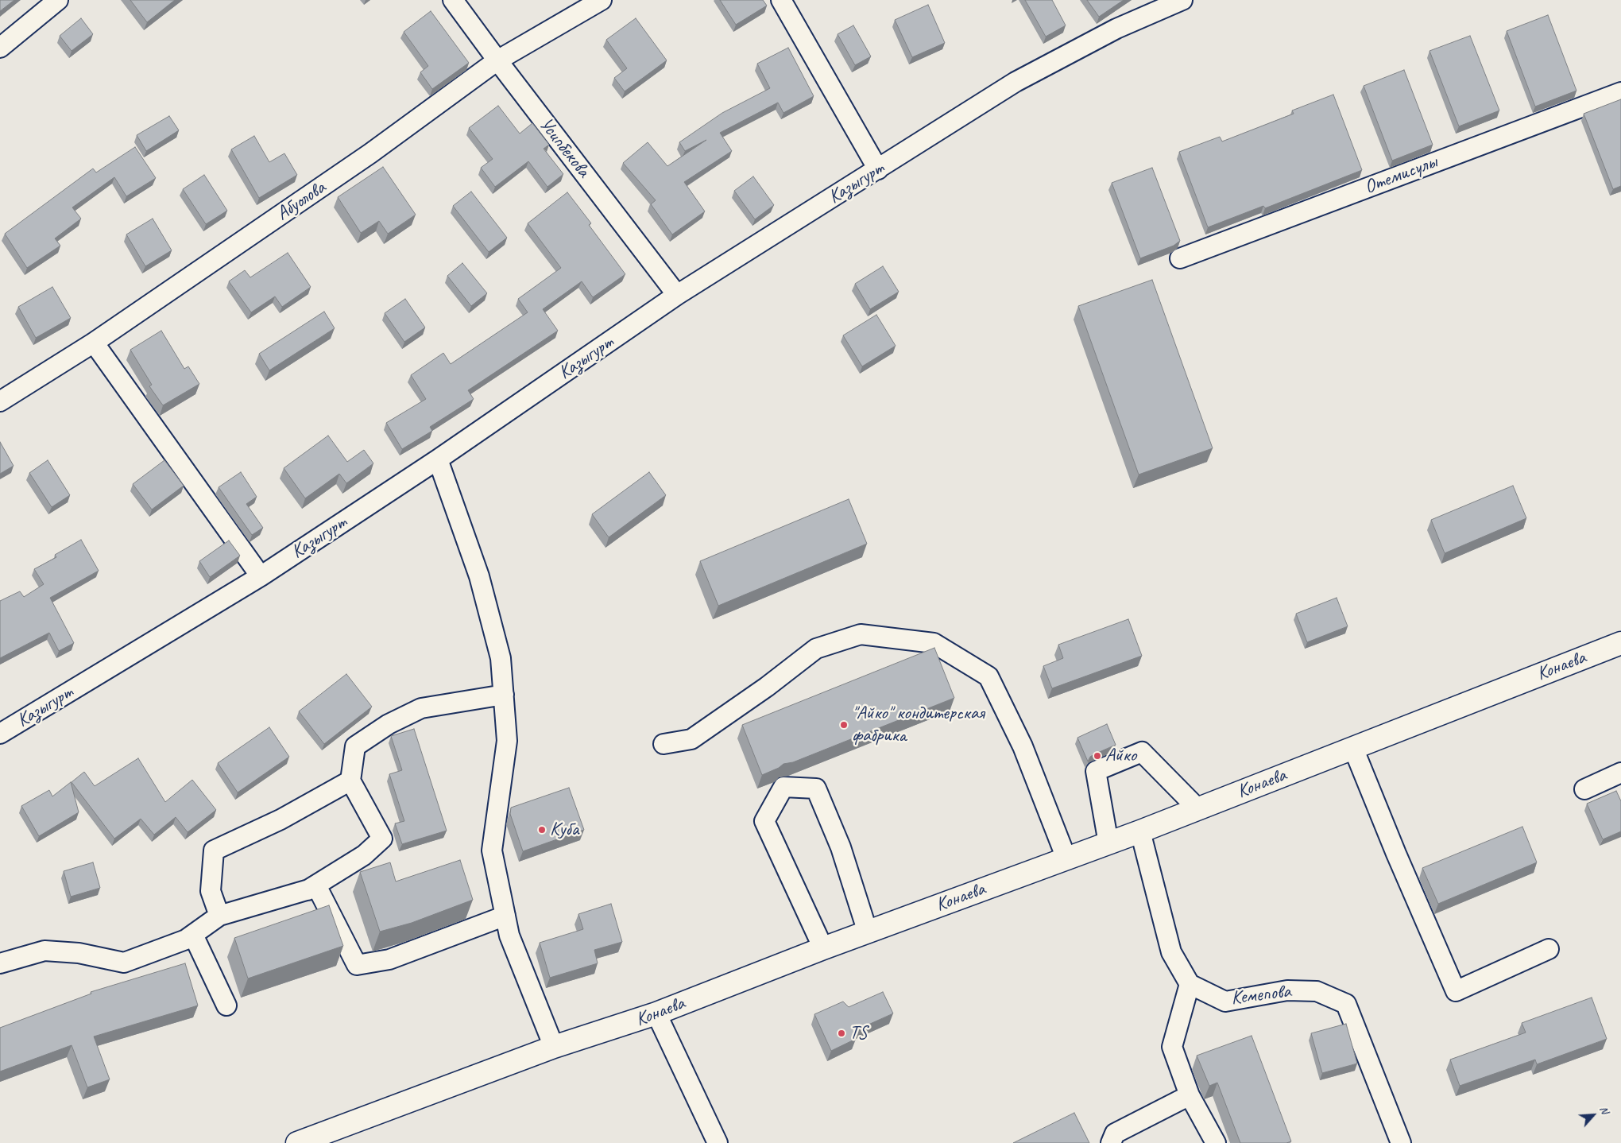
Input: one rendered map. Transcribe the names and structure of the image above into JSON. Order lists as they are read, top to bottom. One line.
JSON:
{"streets":{"main road":["Конаева"],"street":["Усипбекова","Отемисулы","Казыгурт","Абуолова","Кемепова"]},"crossings":[["Усипбекова","Казыгурт"],["Усипбекова","Абуолова"]],"places":["\"Айко\" кондитерская фабрика","Айко","Куба","TS"],"north":"top right"}
